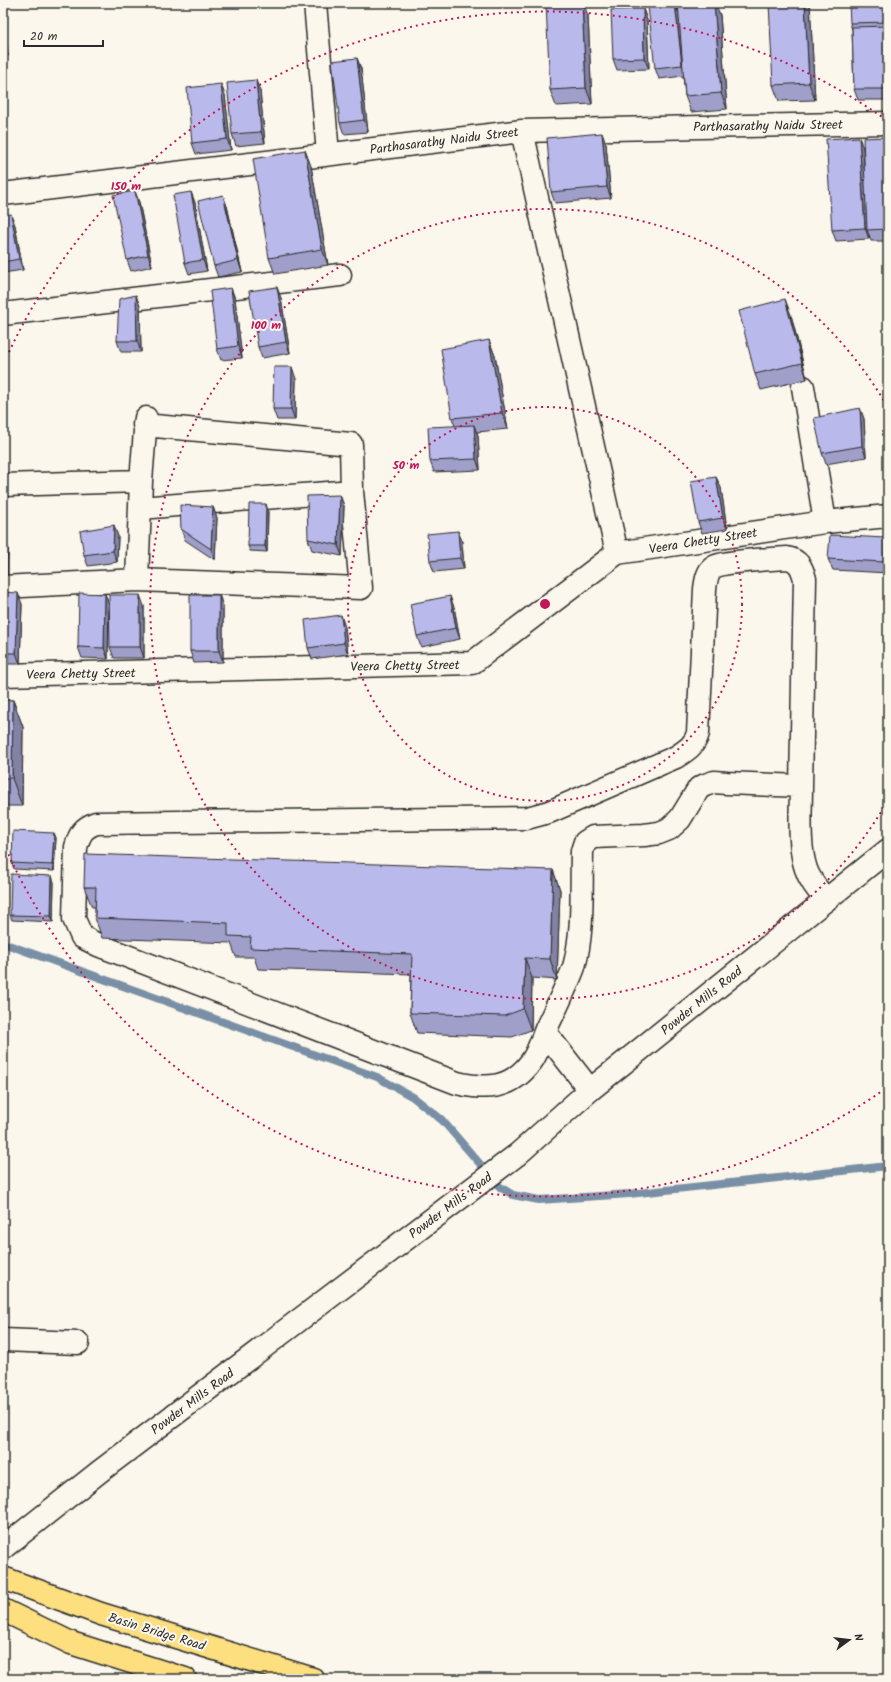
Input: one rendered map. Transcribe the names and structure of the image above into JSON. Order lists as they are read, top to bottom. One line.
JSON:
{"streets":{"main road":["Basin Bridge Road"],"street":["Parthasarathy Naidu Street","Veera Chetty Street","Powder Mills Road"]},"scale_bar":"20 m","north":"right","rings":["150 m","100 m","50 m"]}
